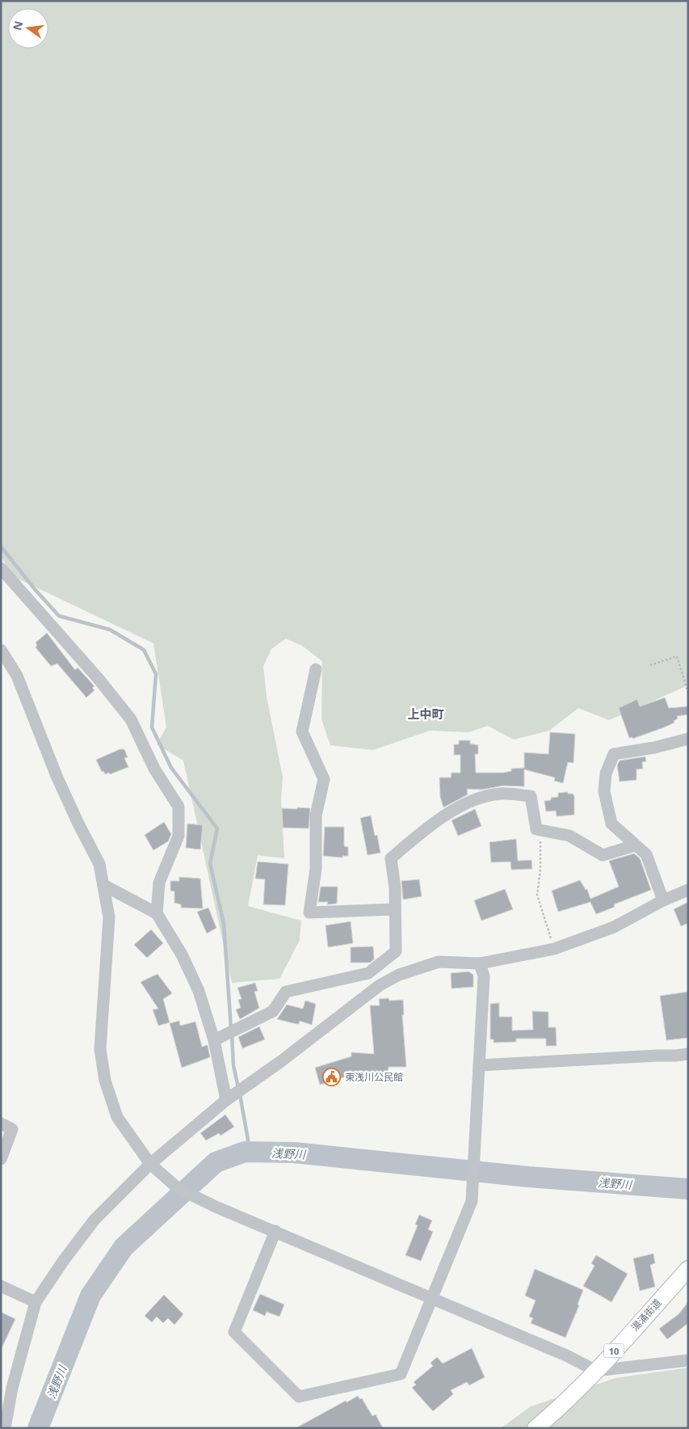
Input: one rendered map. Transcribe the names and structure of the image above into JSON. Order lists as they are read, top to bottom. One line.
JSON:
{"streets":{"main road":["湯涌街道","10"]},"districts":["上中町"],"water":["浅野川"],"places":{"public building":["東浅川公民館"]},"north":"left"}
